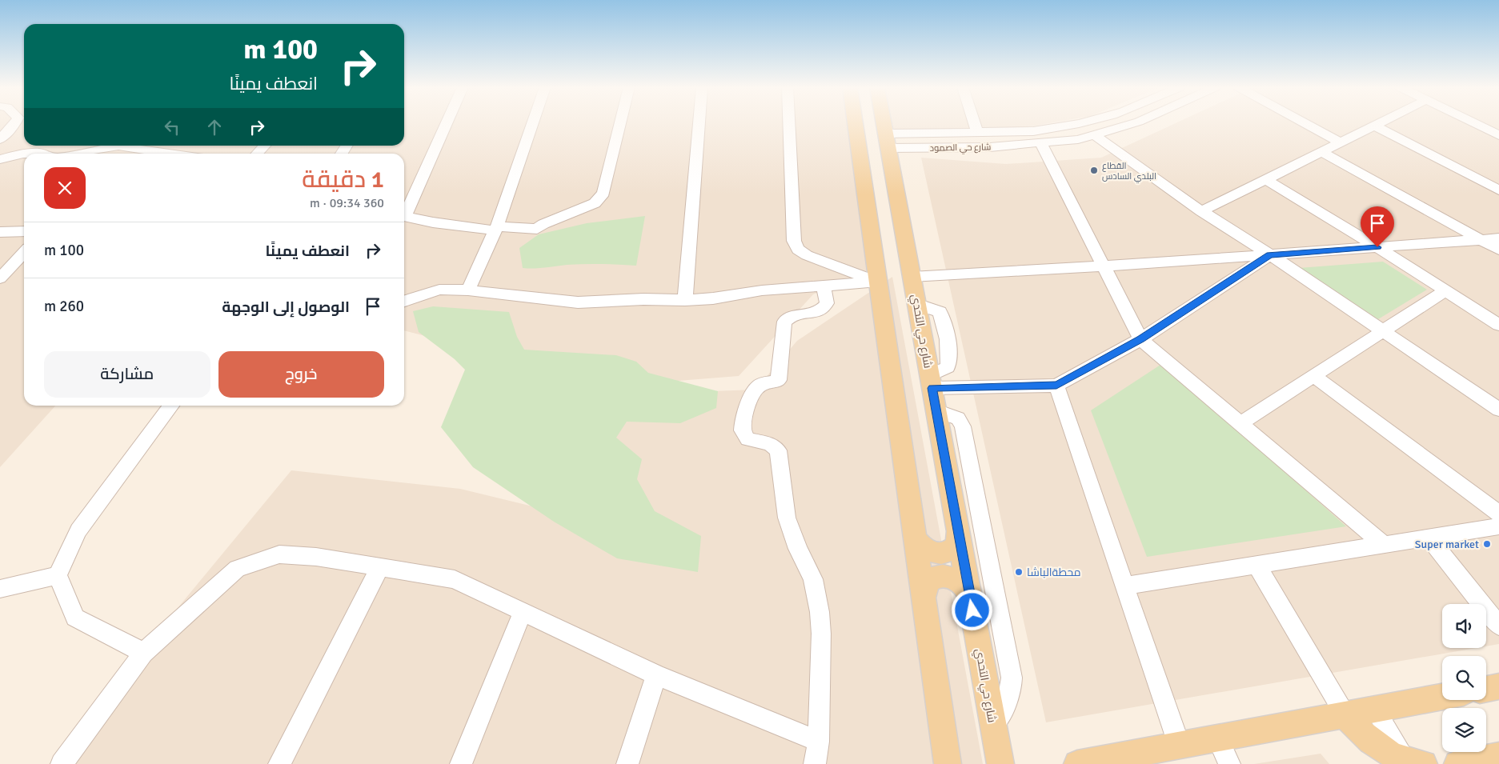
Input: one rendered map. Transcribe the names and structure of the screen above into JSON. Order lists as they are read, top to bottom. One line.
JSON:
{"streets":{"main road":["شارع حي التحدي"],"street":["شارع حي الصمود"]},"crossings":[["شارع حي الصمود","شارع حي التحدي"]],"places":["القطاع البلدي السادس","Super market","محطةالباشا"],"page":{"turn":["100 m","انعطف يمينًا"],"heading":["1 دقيقة","360 m · 09:34"],"list":[{"name":"انعطف يمينًا","value":"100 m"},{"name":"الوصول إلى الوجهة","value":"260 m"}],"buttons":["خروج","مشاركة"]}}
